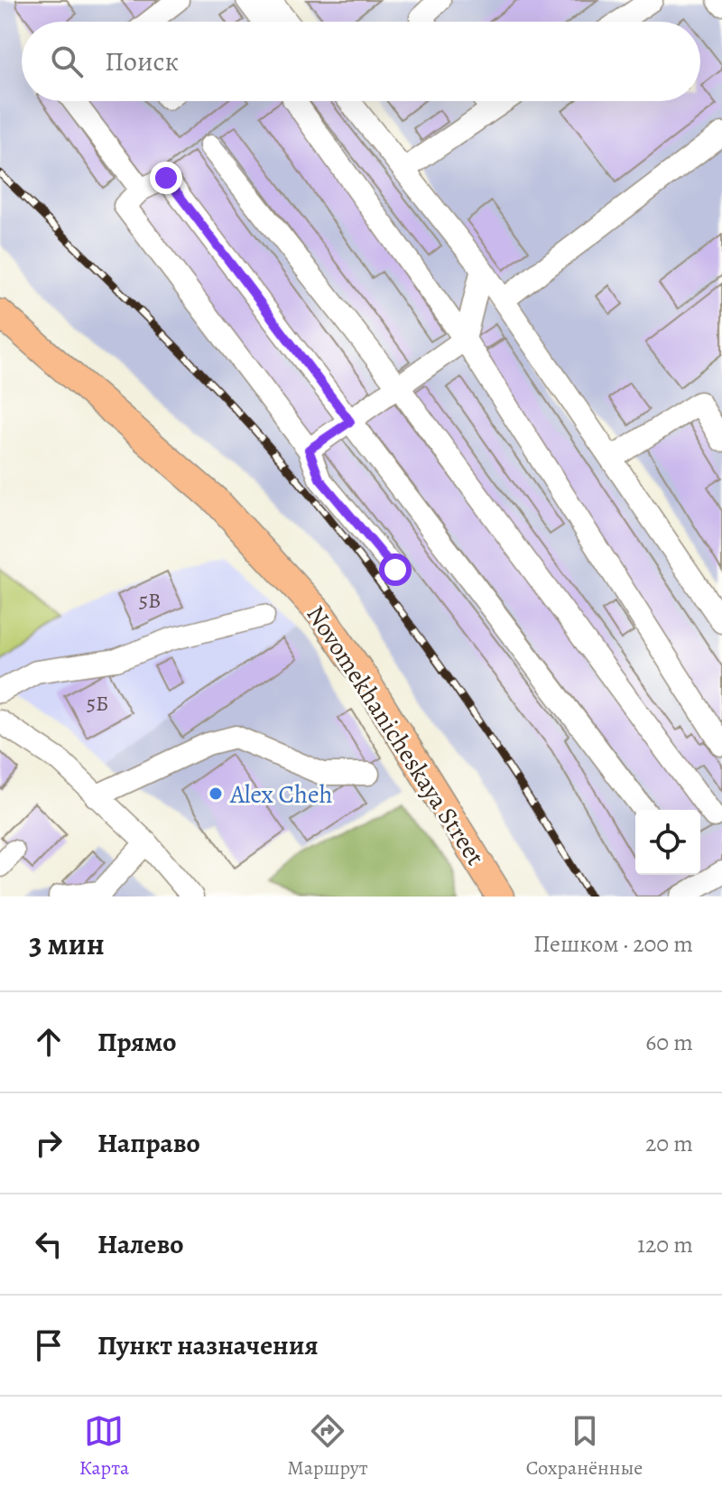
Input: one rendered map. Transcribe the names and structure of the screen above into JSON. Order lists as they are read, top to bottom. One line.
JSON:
{"streets":{"main road":["Novomekhanicheskaya Street"]},"places":["Alex Cheh"],"house_numbers":["5В","5Б"],"page":{"search":"Поиск","heading":["3 мин","Пешком · 200 m"],"list":[["Прямо","60 m"],["Направо","20 m"],["Налево","120 m"],"Пункт назначения"],"nav":["Карта","Маршрут","Сохранённые"]}}
